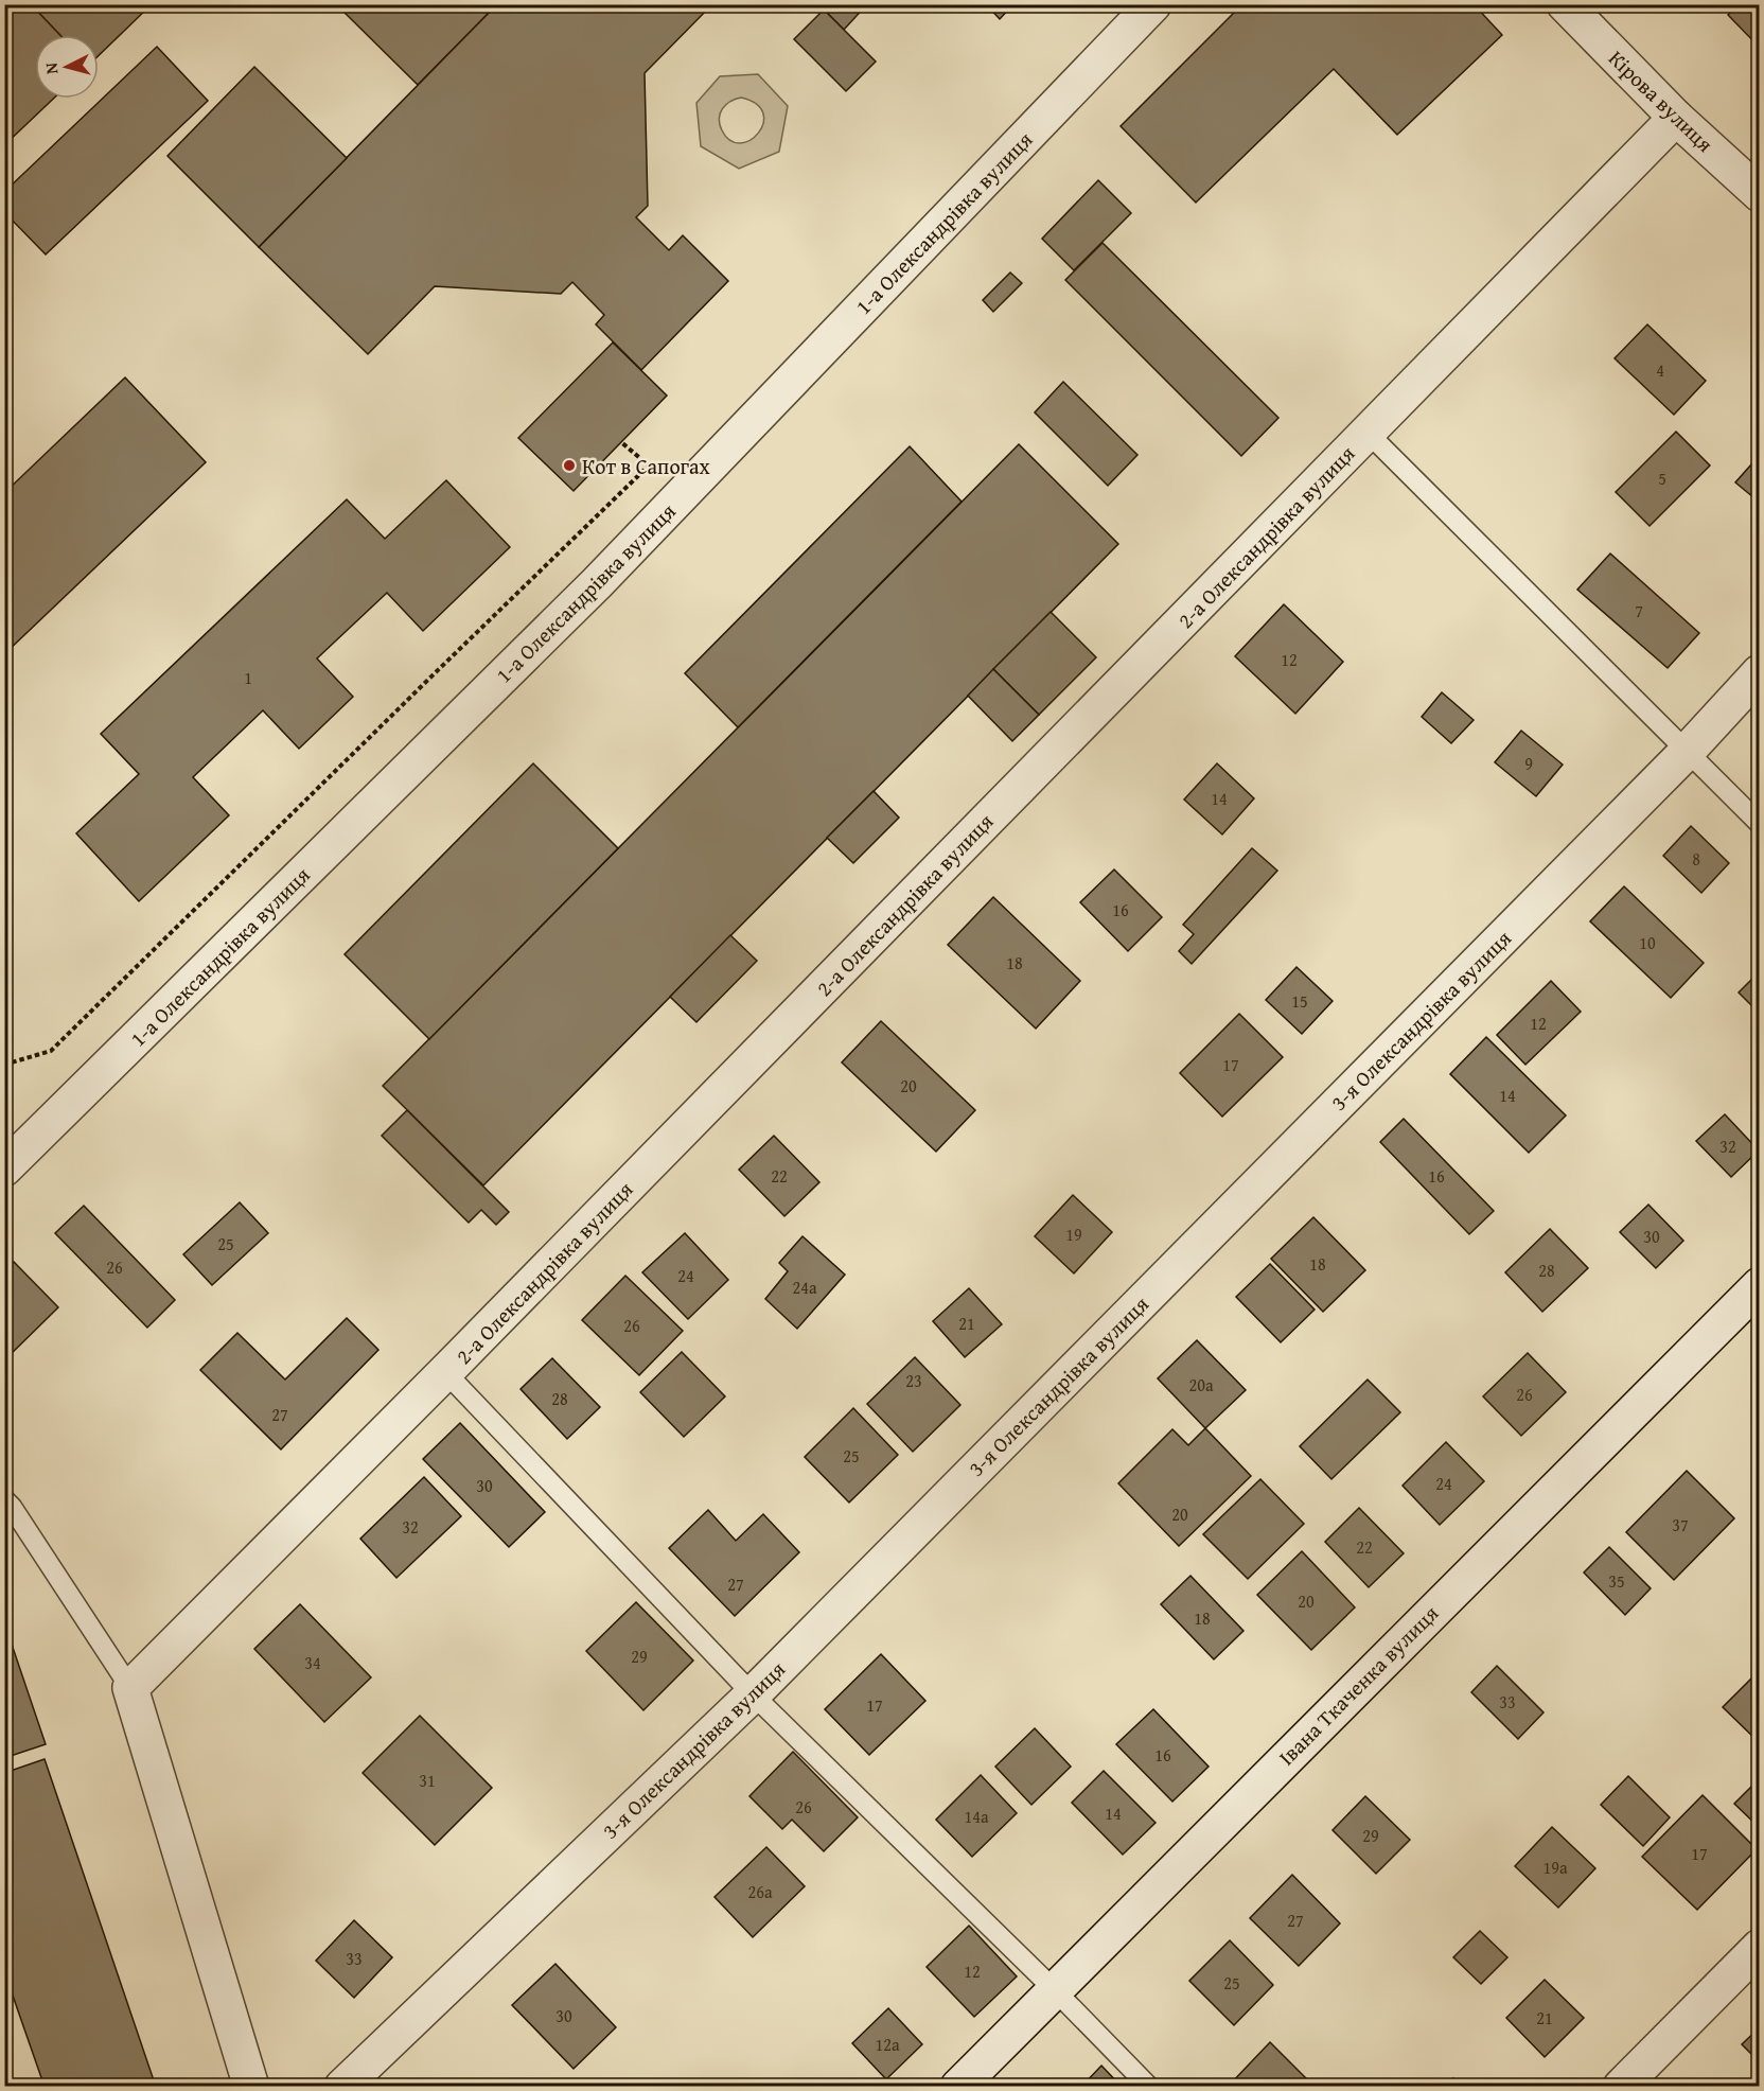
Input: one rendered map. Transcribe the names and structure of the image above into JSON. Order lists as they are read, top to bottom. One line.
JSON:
{"streets":{"street":["Кірова вулиця","1-а Олександрівка вулиця","2-а Олександрівка вулиця","3-я Олександрівка вулиця","Івана Ткаченка вулиця"]},"crossings":[["Кірова вулиця","2-а Олександрівка вулиця"]],"places":["Кот в Сапогах"],"house_numbers":["4","5","7","12","1","9","14","8","16","10","18","15","12","17","20","14","32","22","16","19","30","25","18","26","28","24","24а","21","26","23","20а","26","28","27","25","24","30","20","37","32","22","35","27","20","18","29","34","33","17","16","31","26","14","14а","29","17","19а","26а","27","33","12","25","30","21","12а"],"north":"left"}
